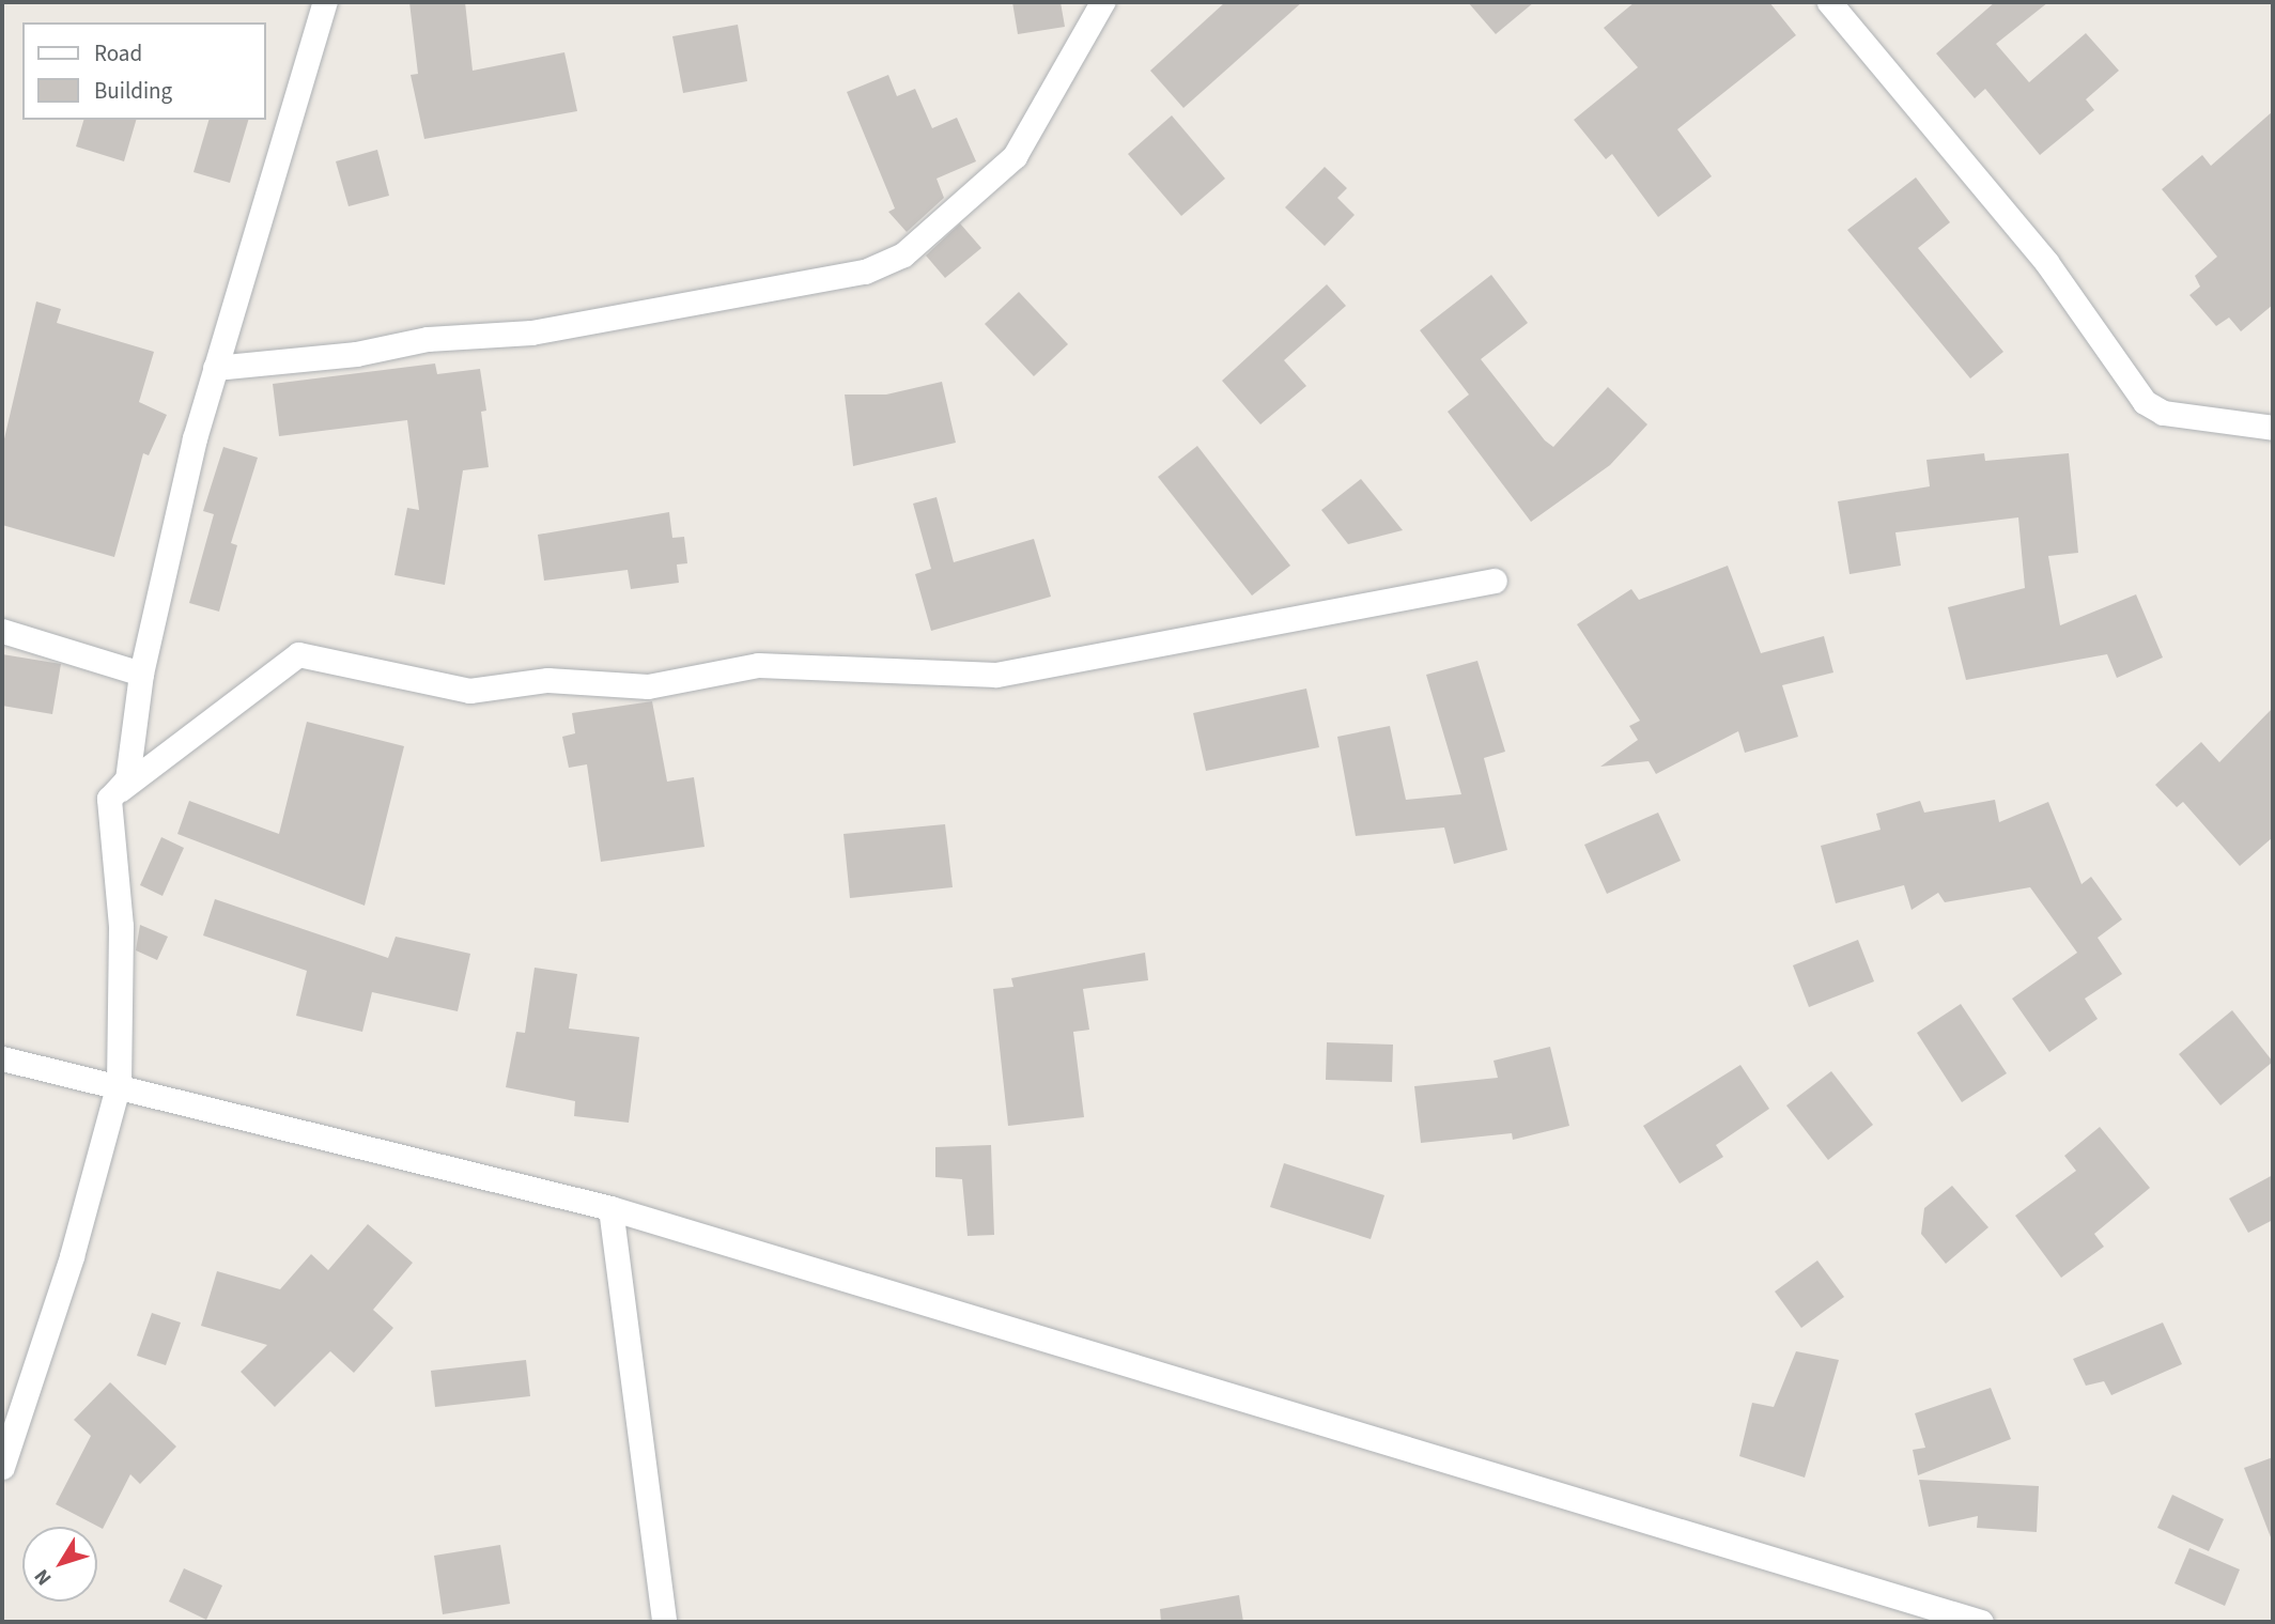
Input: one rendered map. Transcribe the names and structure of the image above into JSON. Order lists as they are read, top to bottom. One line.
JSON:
{"legend":["Road","Building"],"north":"bottom left"}
